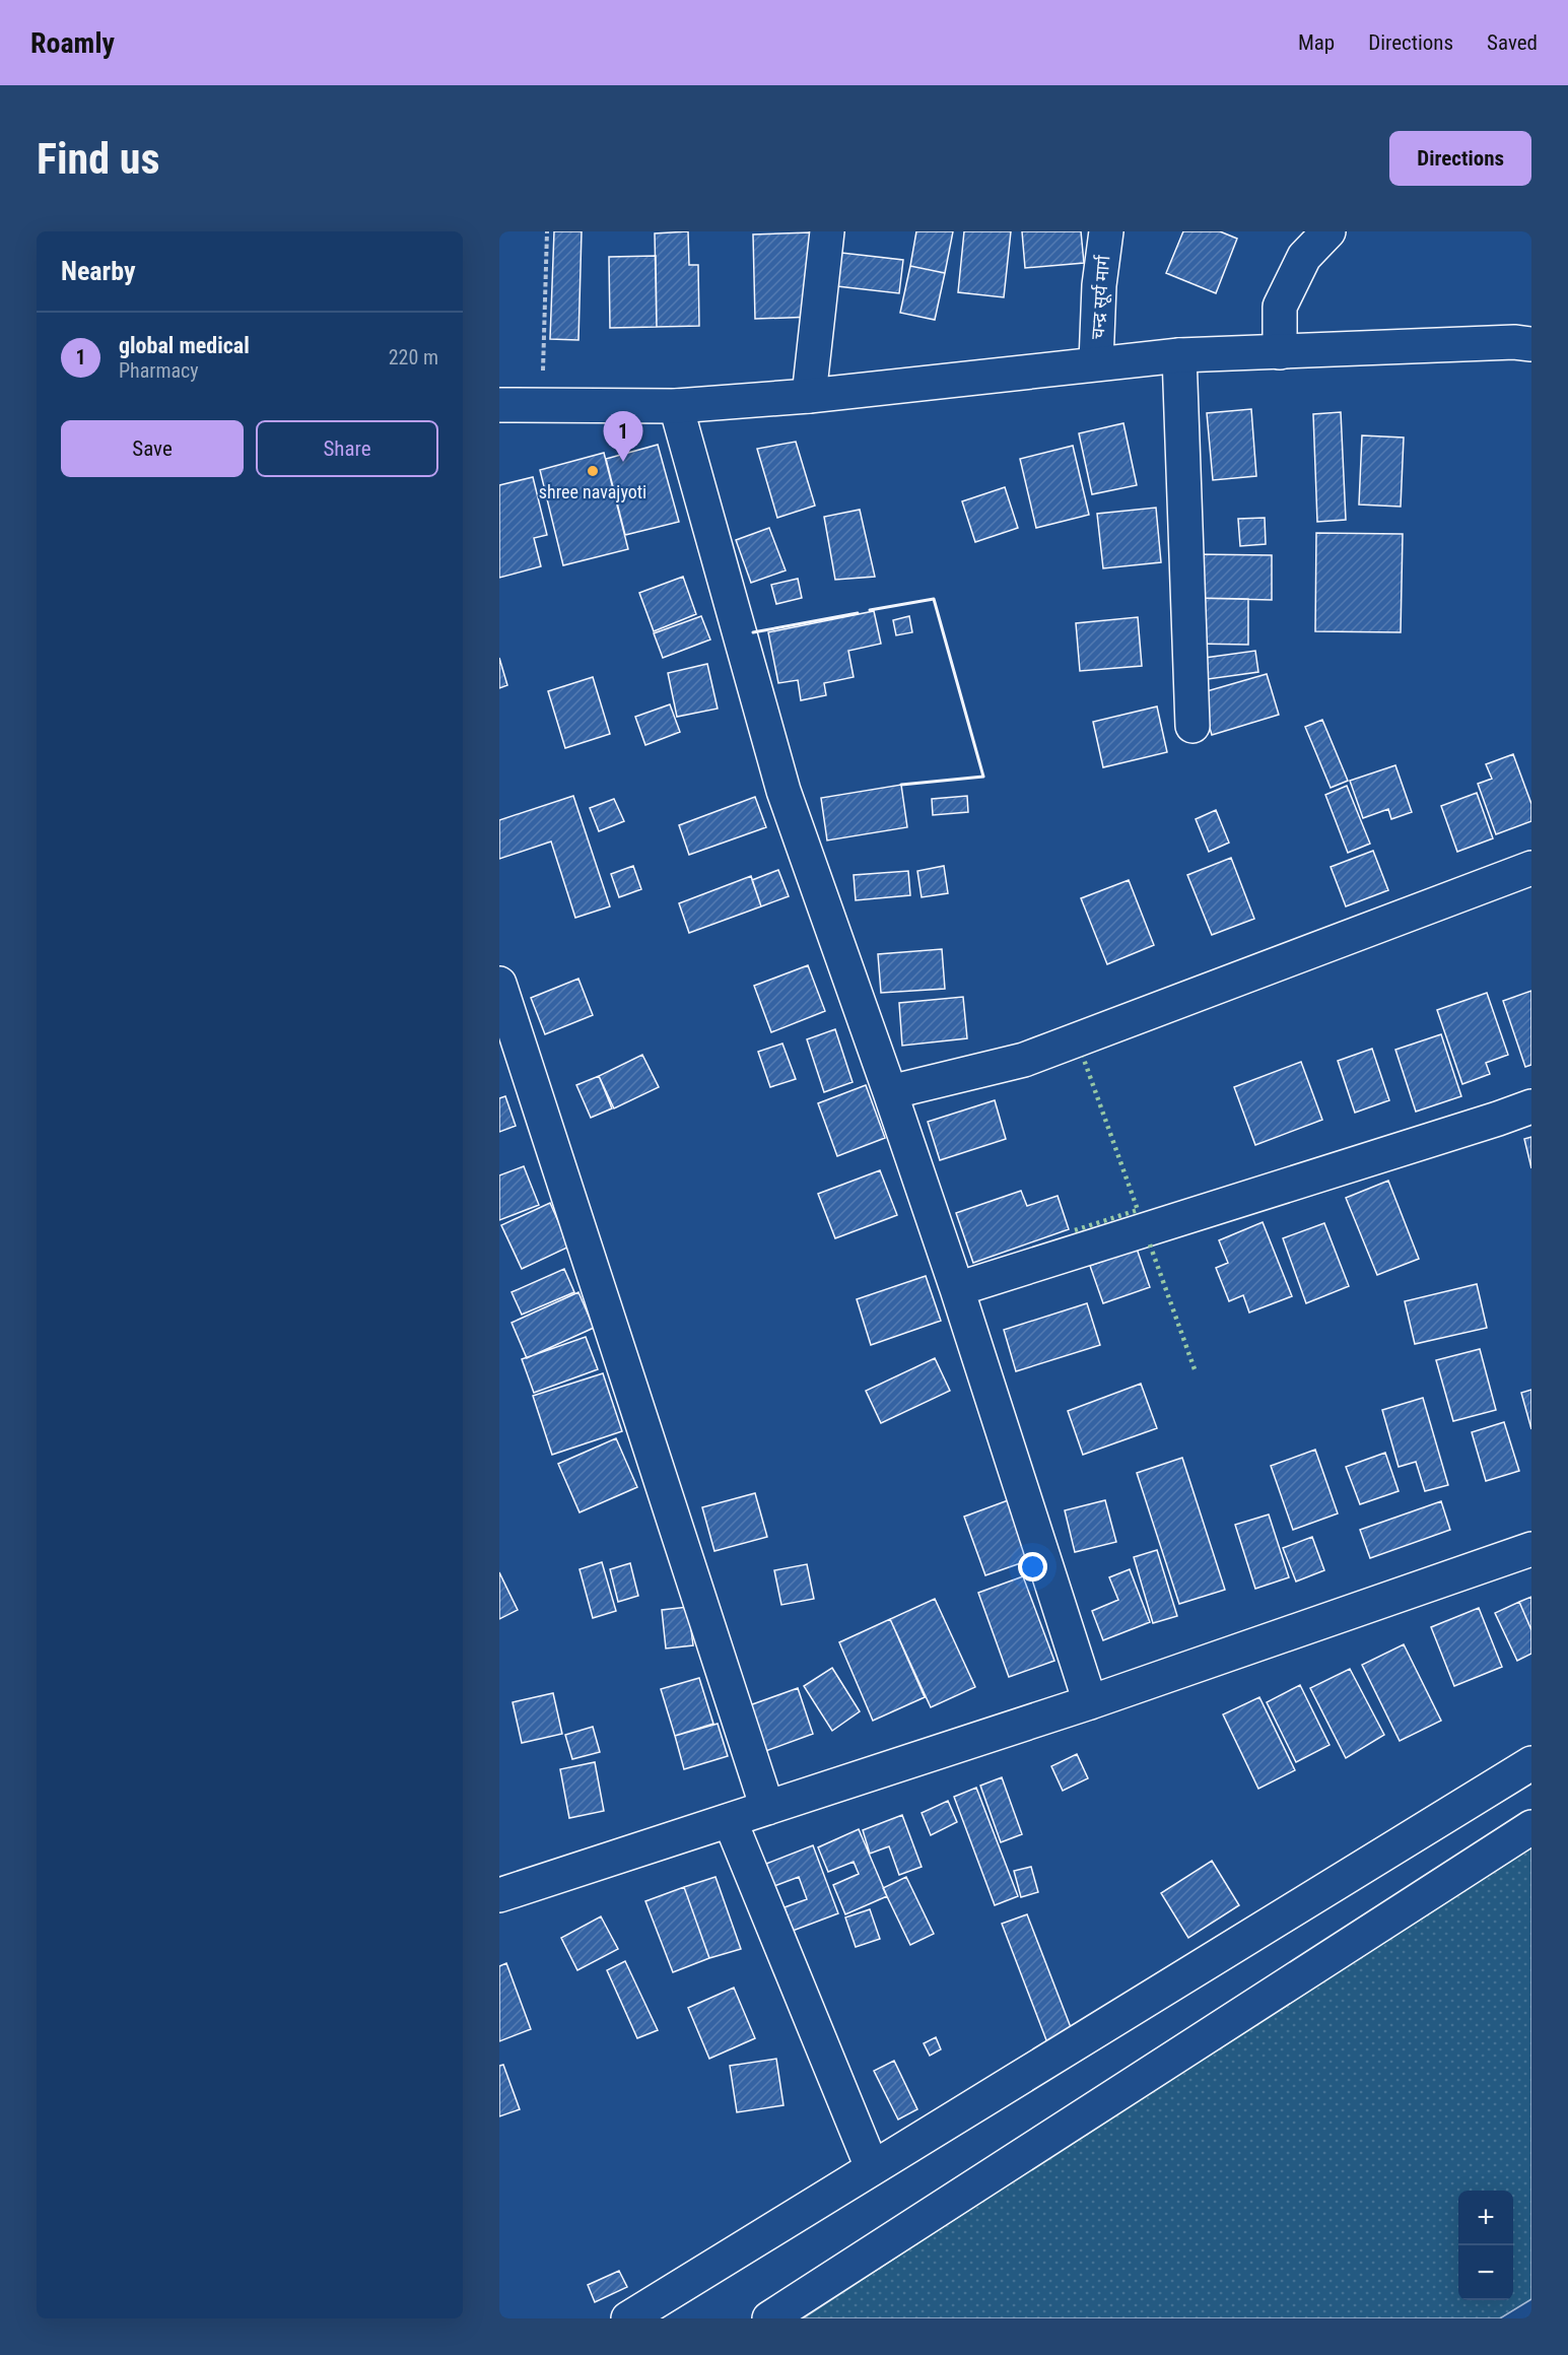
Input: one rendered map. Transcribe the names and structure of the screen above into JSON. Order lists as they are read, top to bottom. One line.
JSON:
{"streets":{"street":["चन्द्र सूर्य मार्ग"]},"places":["shree navajyoti"],"page":{"header":"Roamly","nav":["Map","Directions","Saved"],"buttons":["Directions",["Save","Share"]],"title":"Find us","heading":"Nearby","list":[{"mark":"1","name":"global medical","note":"Pharmacy","value":"220 m"}],"pins":"1","map_buttons":["+","−"]}}
